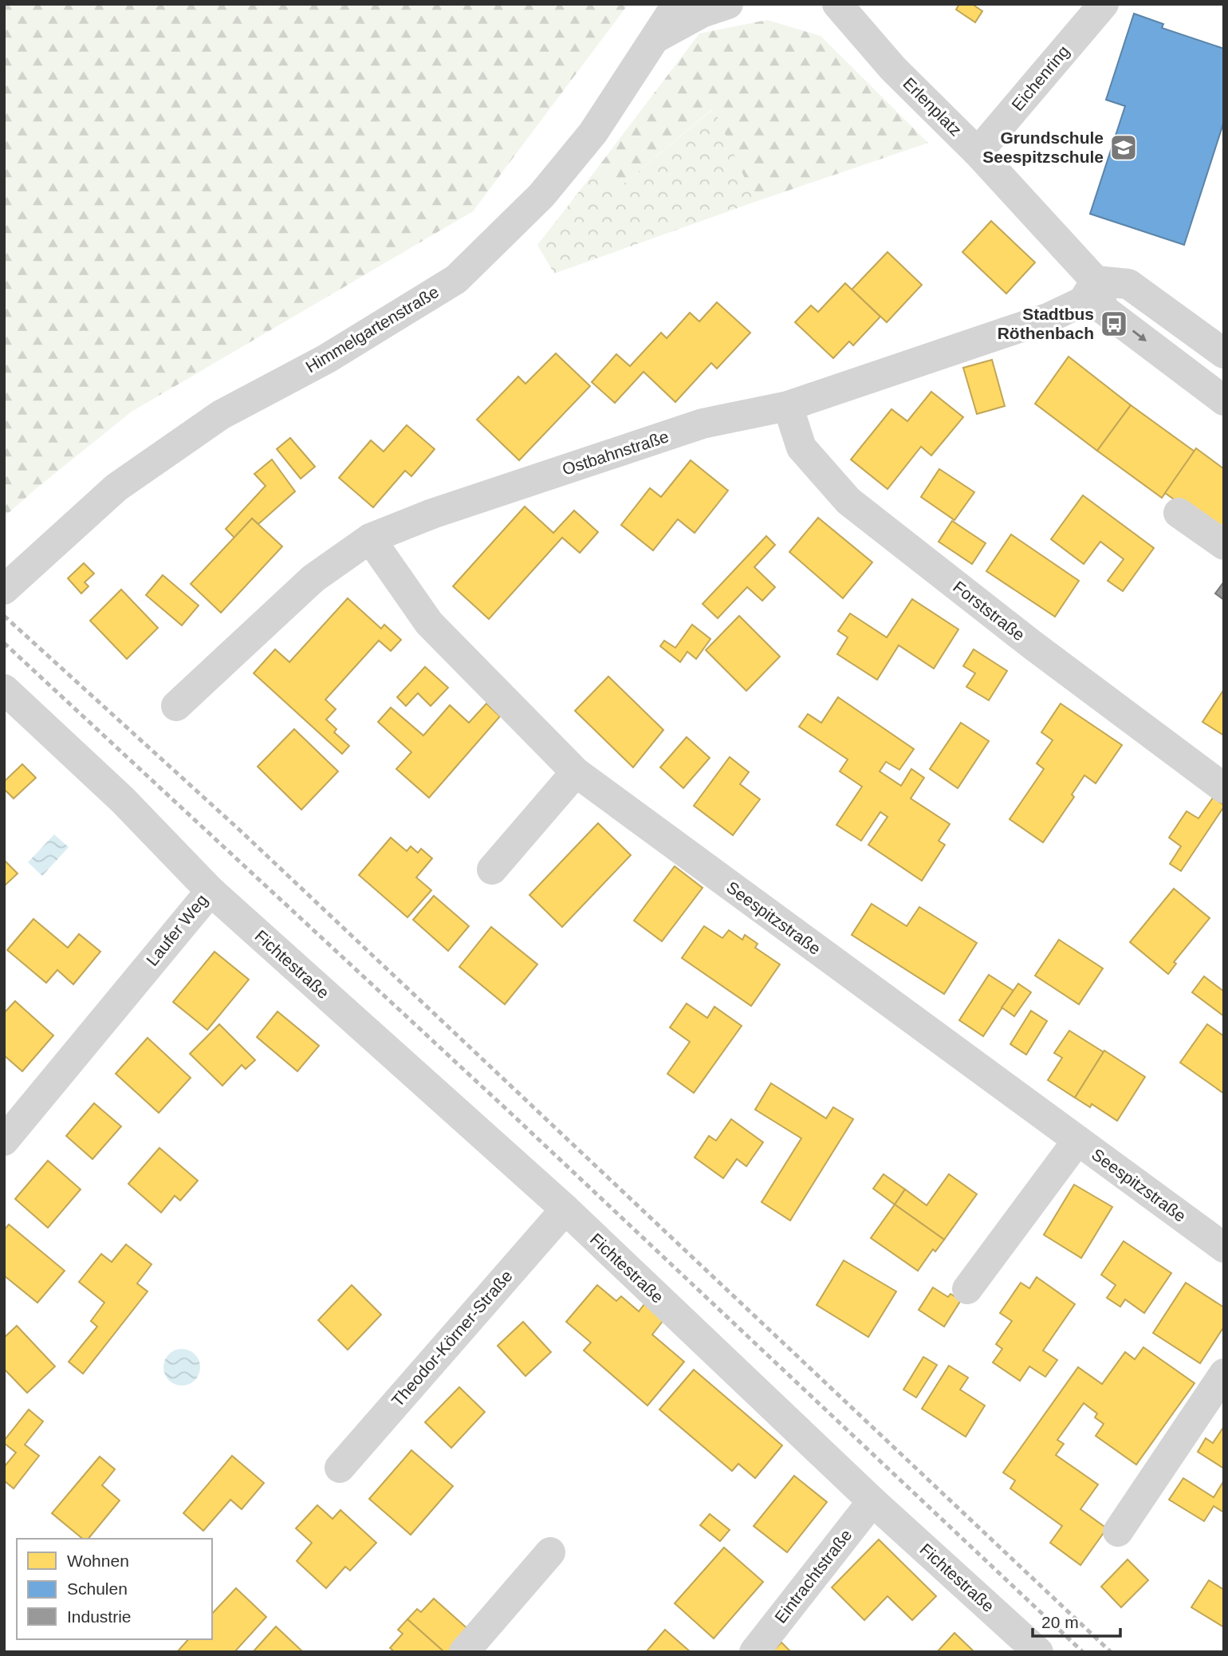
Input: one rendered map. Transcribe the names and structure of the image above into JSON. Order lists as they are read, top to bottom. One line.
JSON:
{"streets":{"street":["Eichenring","Erlenplatz","Himmelgartenstraße","Ostbahnstraße","Forststraße","Seespitzstraße","Laufer Weg","Fichtestraße","Theodor-Körner-Straße","Eintrachtstraße"]},"crossings":[["Eichenring","Erlenplatz"],["Erlenplatz","Ostbahnstraße"],["Ostbahnstraße","Forststraße"],["Ostbahnstraße","Seespitzstraße"],["Laufer Weg","Fichtestraße"],["Fichtestraße","Theodor-Körner-Straße"],["Fichtestraße","Eintrachtstraße"]],"places":{"school or university":["Grundschule Seespitzschule"],"bus stop":["Stadtbus Röthenbach"]},"legend":["Wohnen","Schulen","Industrie"],"scale_bar":"20 m"}
